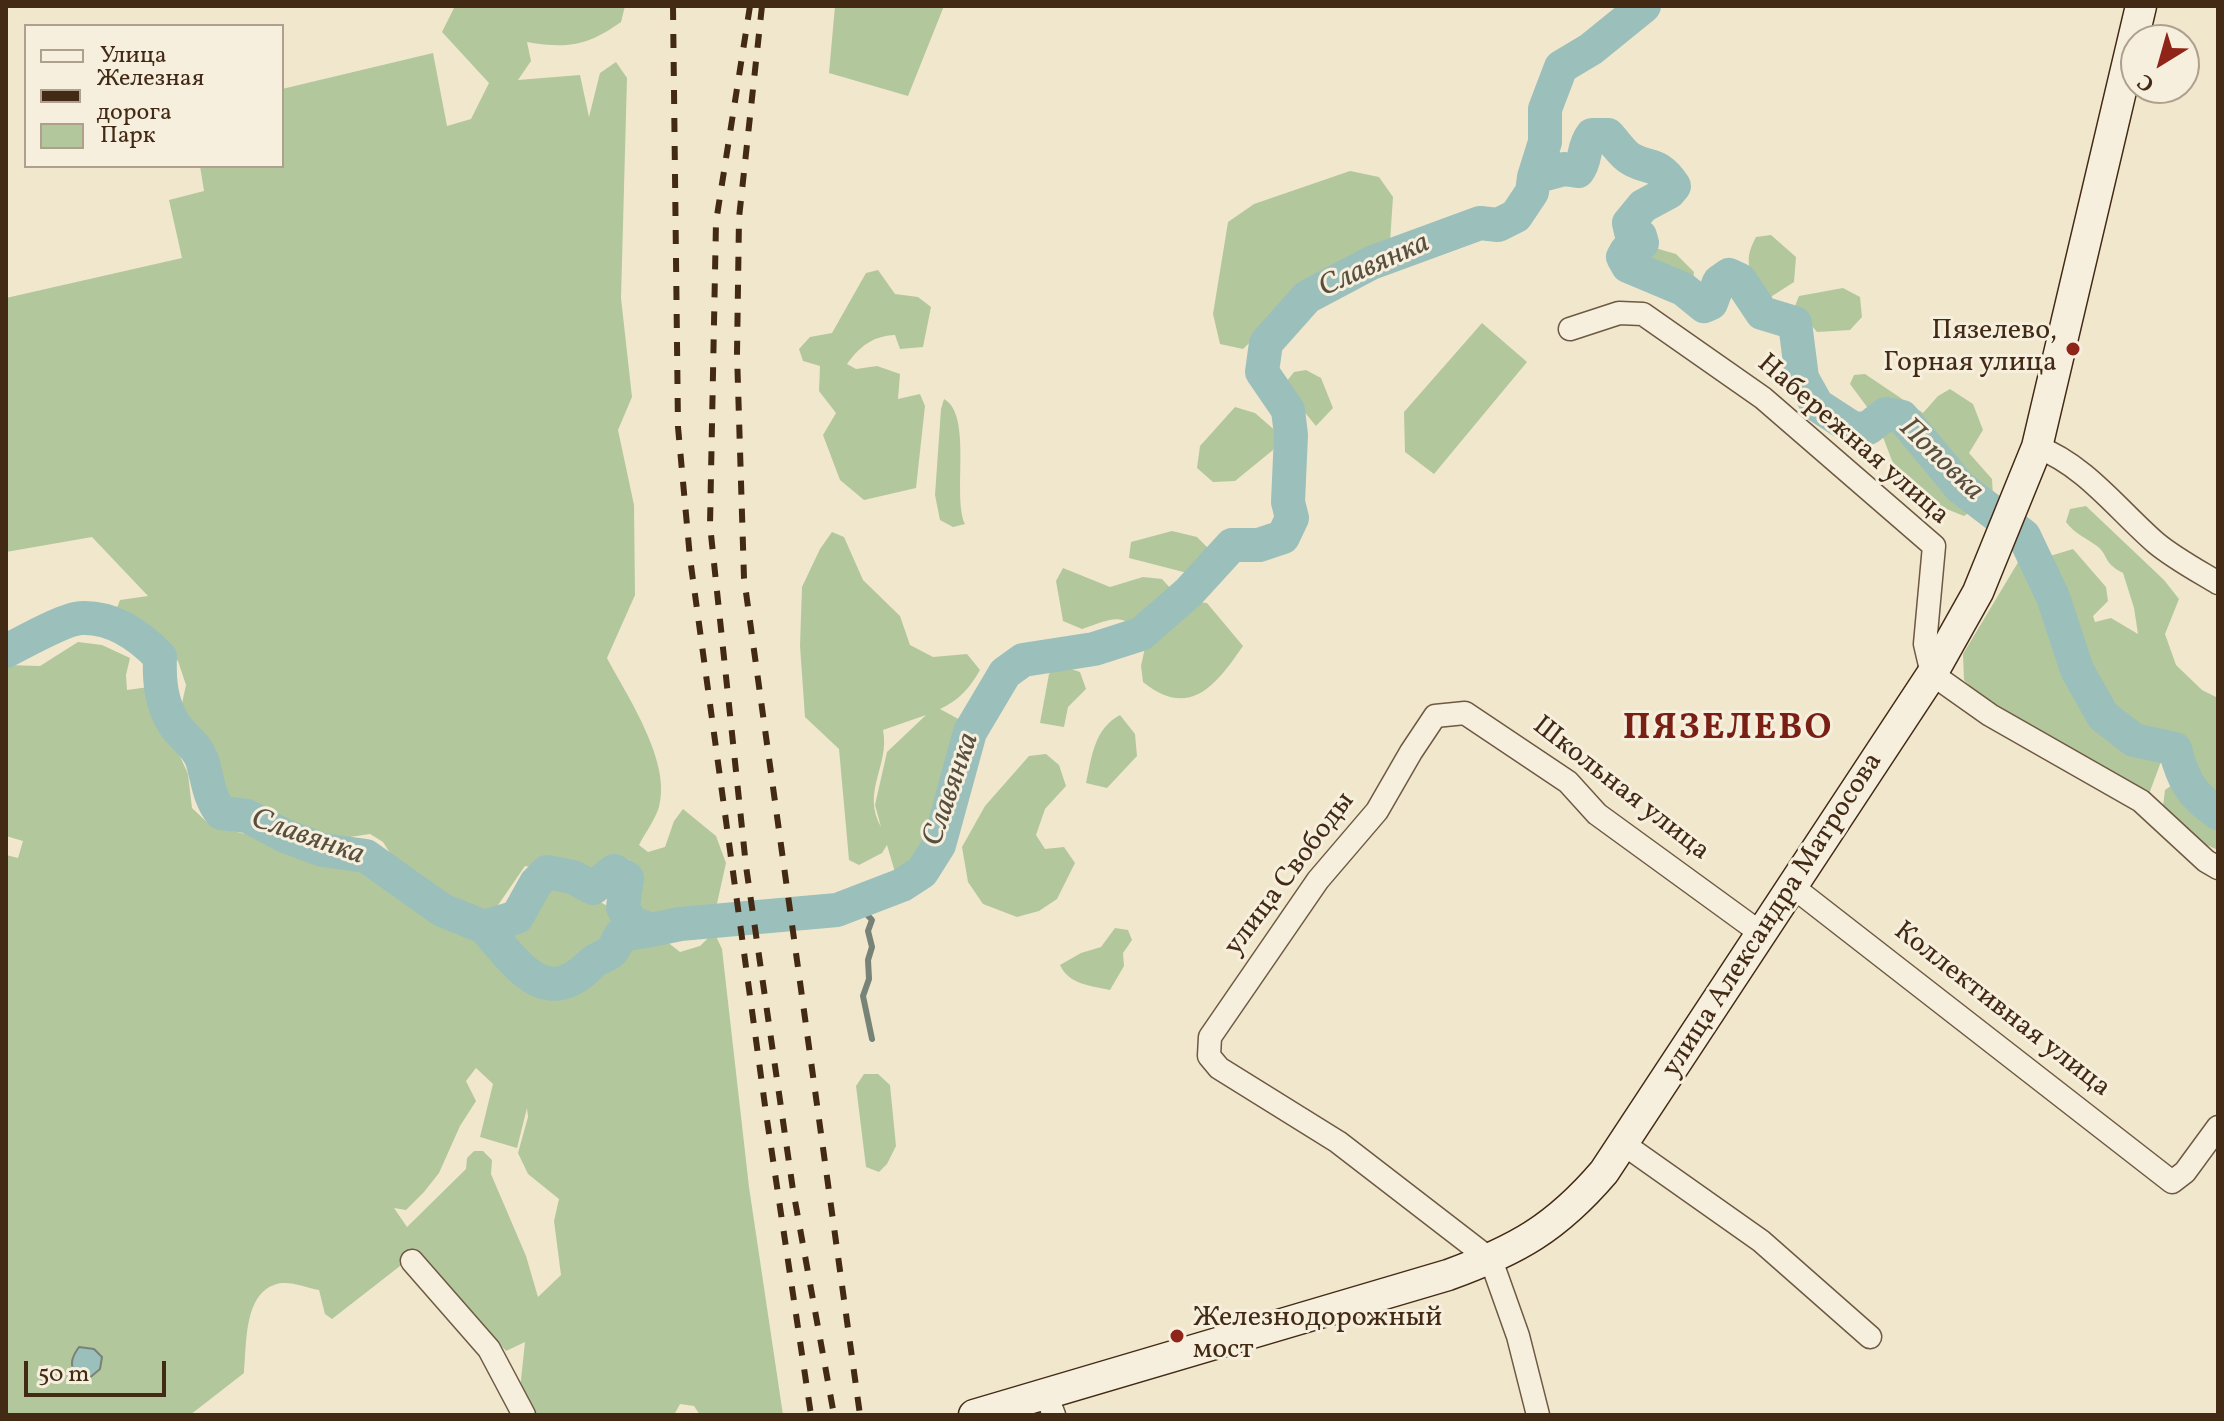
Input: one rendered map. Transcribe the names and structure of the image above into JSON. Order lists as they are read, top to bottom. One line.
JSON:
{"streets":{"main road":["улица Александра Матросова"],"street":["Набережная улица","Школьная улица","улица Свободы","Коллективная улица"]},"crossings":[["Набережная улица","улица Александра Матросова"],["Школьная улица","улица Свободы"],["Школьная улица","улица Александра Матросова"],["улица Свободы","улица Александра Матросова"],["улица Александра Матросова","Коллективная улица"]],"districts":["ПЯЗЕЛЕВО"],"water":["Славянка","Поповка"],"places":["Пязелево, Горная улица","Железнодорожный мост"],"legend":["Улица","Железная дорога","Парк"],"scale_bar":"50 m","north":"bottom left"}
